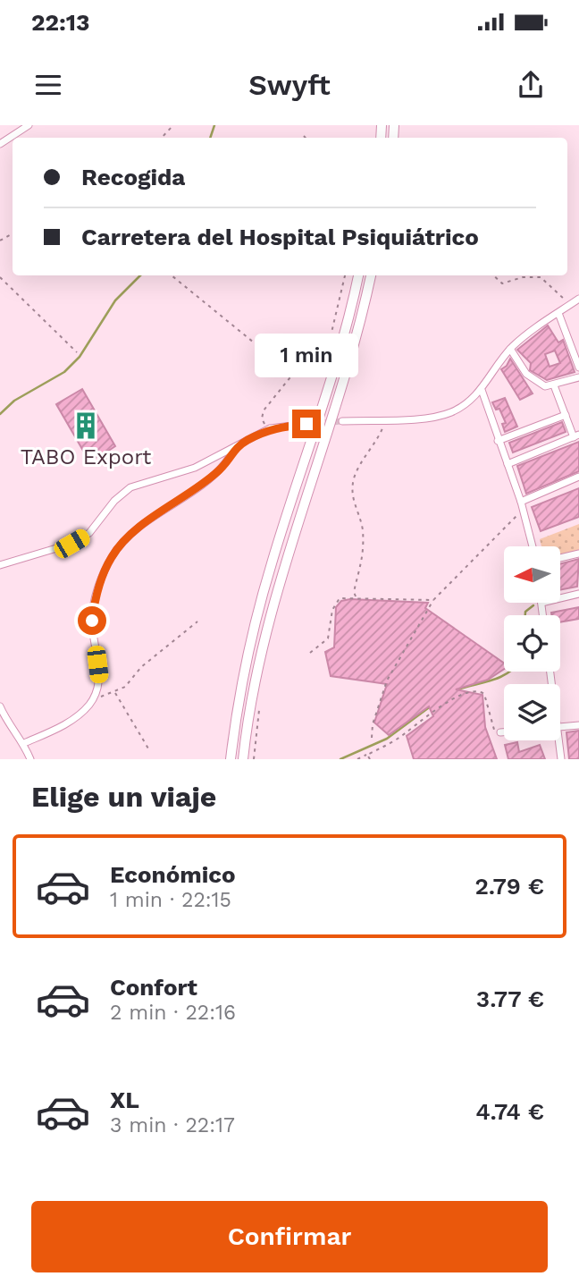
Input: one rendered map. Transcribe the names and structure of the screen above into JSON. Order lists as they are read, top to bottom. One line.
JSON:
{"places":{"building":["TABO Export"]},"north":"left","page":{"status":"22:13","header":"Swyft","banner":["Recogida","Carretera del Hospital Psiquiátrico"],"bubble":"1 min","heading":"Elige un viaje","list":[{"name":"Económico","note":"1 min · 22:15","value":"2.79 €"},{"name":"Confort","note":"2 min · 22:16","value":"3.77 €"},{"name":"XL","note":"3 min · 22:17","value":"4.74 €"}],"buttons":"Confirmar"}}
